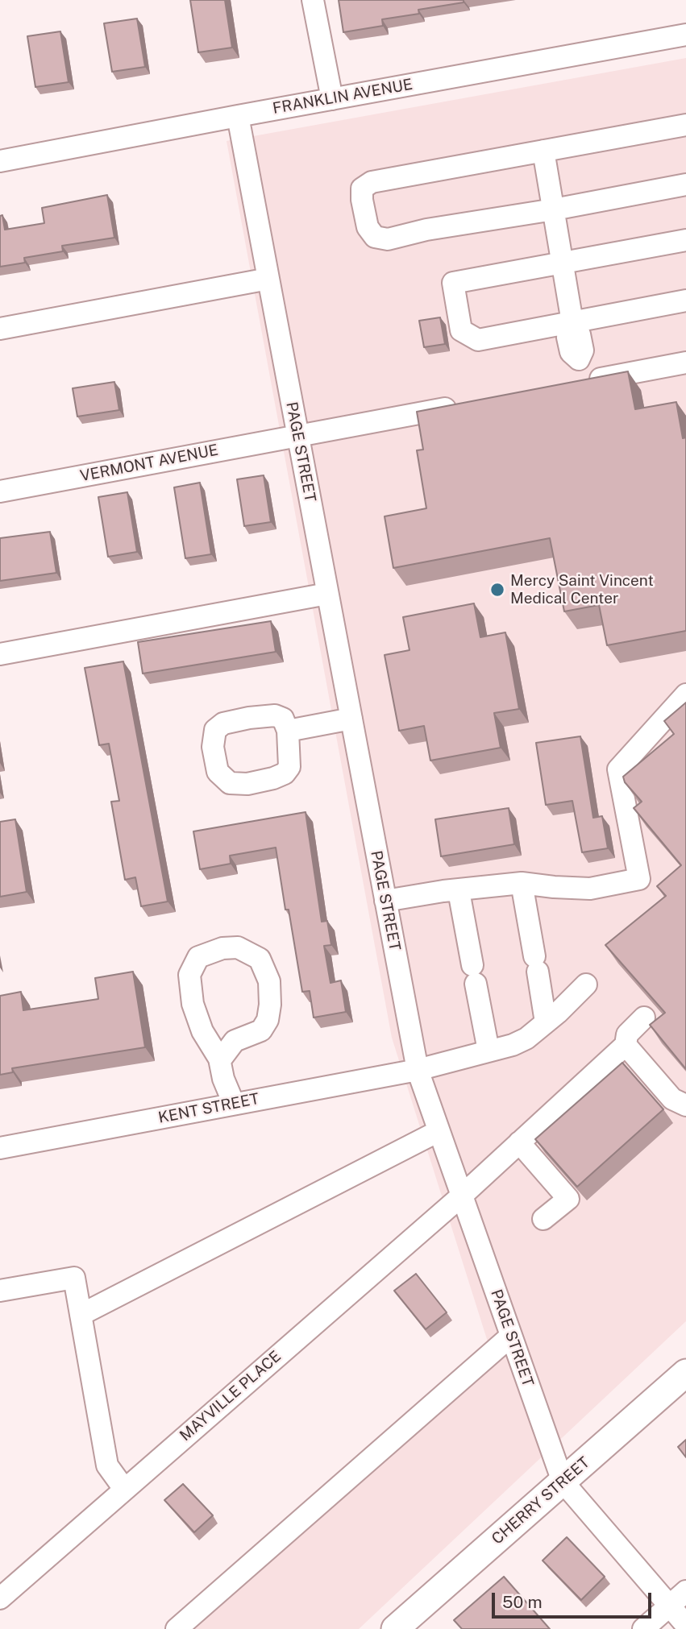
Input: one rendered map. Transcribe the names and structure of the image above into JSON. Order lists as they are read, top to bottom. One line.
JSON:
{"streets":{"main road":["CHERRY STREET"],"street":["FRANKLIN AVENUE","PAGE STREET","VERMONT AVENUE","KENT STREET","MAYVILLE PLACE"]},"crossings":[["FRANKLIN AVENUE","PAGE STREET"],["PAGE STREET","VERMONT AVENUE"],["PAGE STREET","KENT STREET"],["PAGE STREET","MAYVILLE PLACE"],["PAGE STREET","CHERRY STREET"]],"places":["Mercy Saint Vincent Medical Center"],"scale_bar":"50 m"}
